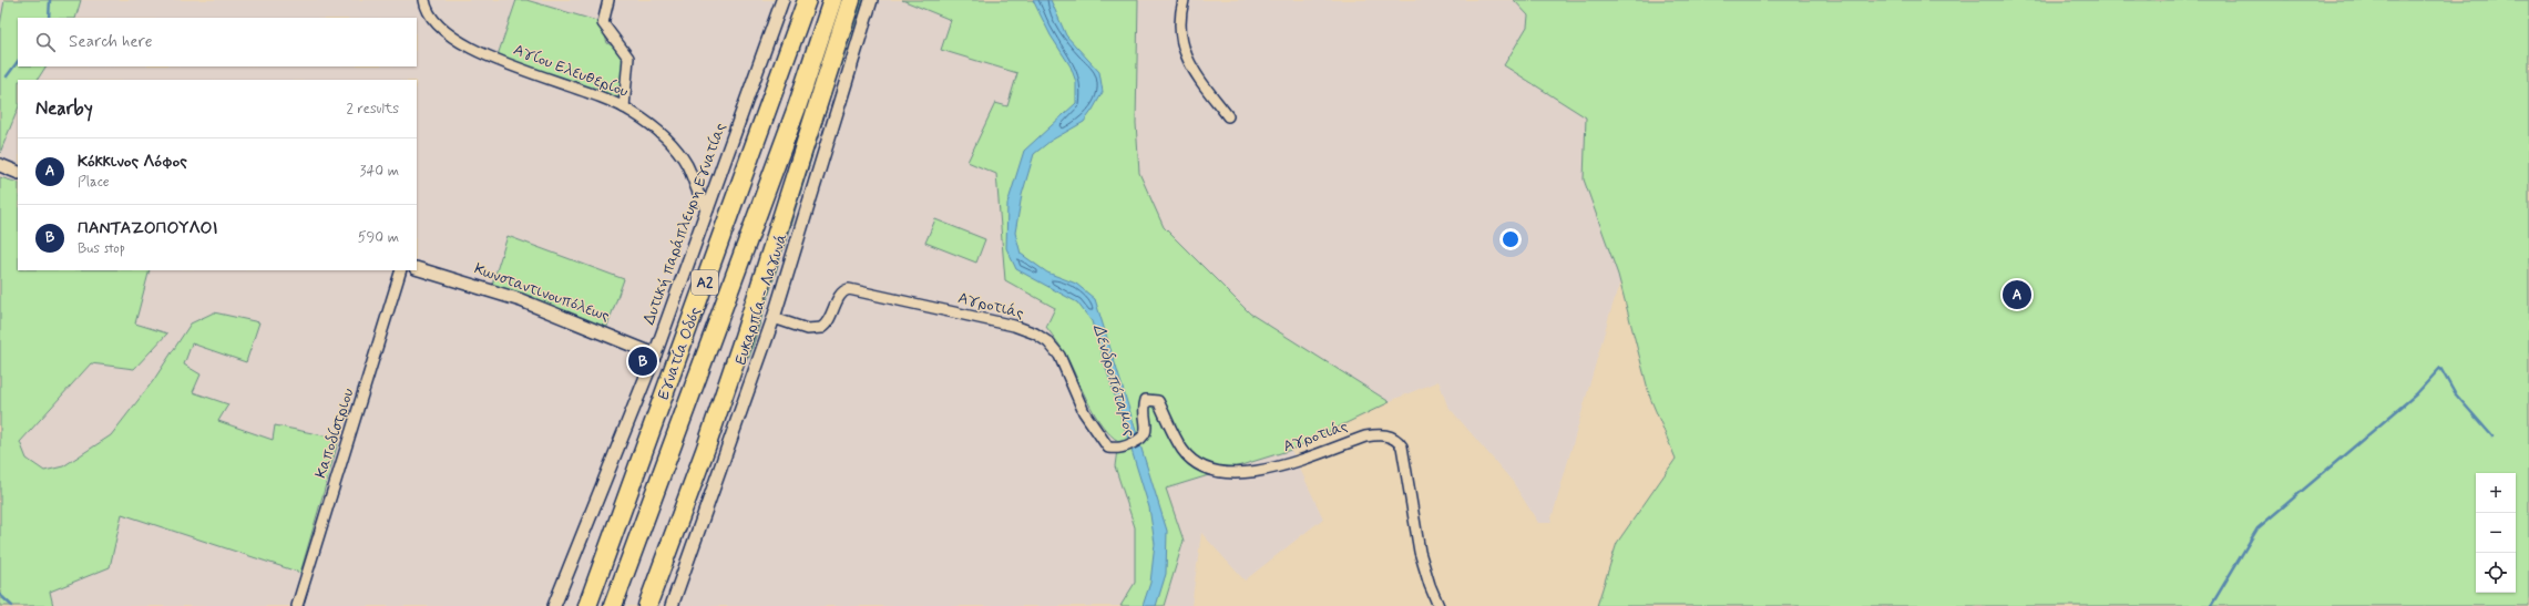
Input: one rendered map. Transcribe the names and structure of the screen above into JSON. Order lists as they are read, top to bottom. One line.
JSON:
{"streets":{"highway":["Α2","Εγνατία Οδός"],"street":["Αγίου Ελευθερίου","Δυτική παράπλευρη Εγνατίας","Κωνσταντινουπόλεως","Ευκαρπία - Λαγυνά","Αγροτιάς","Καποδίστριου"]},"crossings":[["Αγίου Ελευθερίου","Δυτική παράπλευρη Εγνατίας"],["Δυτική παράπλευρη Εγνατίας","Κωνσταντινουπόλεως"],["Ευκαρπία - Λαγυνά","Αγροτιάς"]],"water":["Δενδροπόταμος"],"page":{"search":"Search here","heading":["Nearby","2 results"],"list":[{"mark":"A","name":"Κόκκινος Λόφος","note":"Place","value":"340 m"},{"mark":"B","name":"ΠΑΝΤΑΖΟΠΟΥΛΟΙ","note":"Bus stop","value":"590 m"}],"pins":["A","B"],"map_buttons":["+","−"]}}
